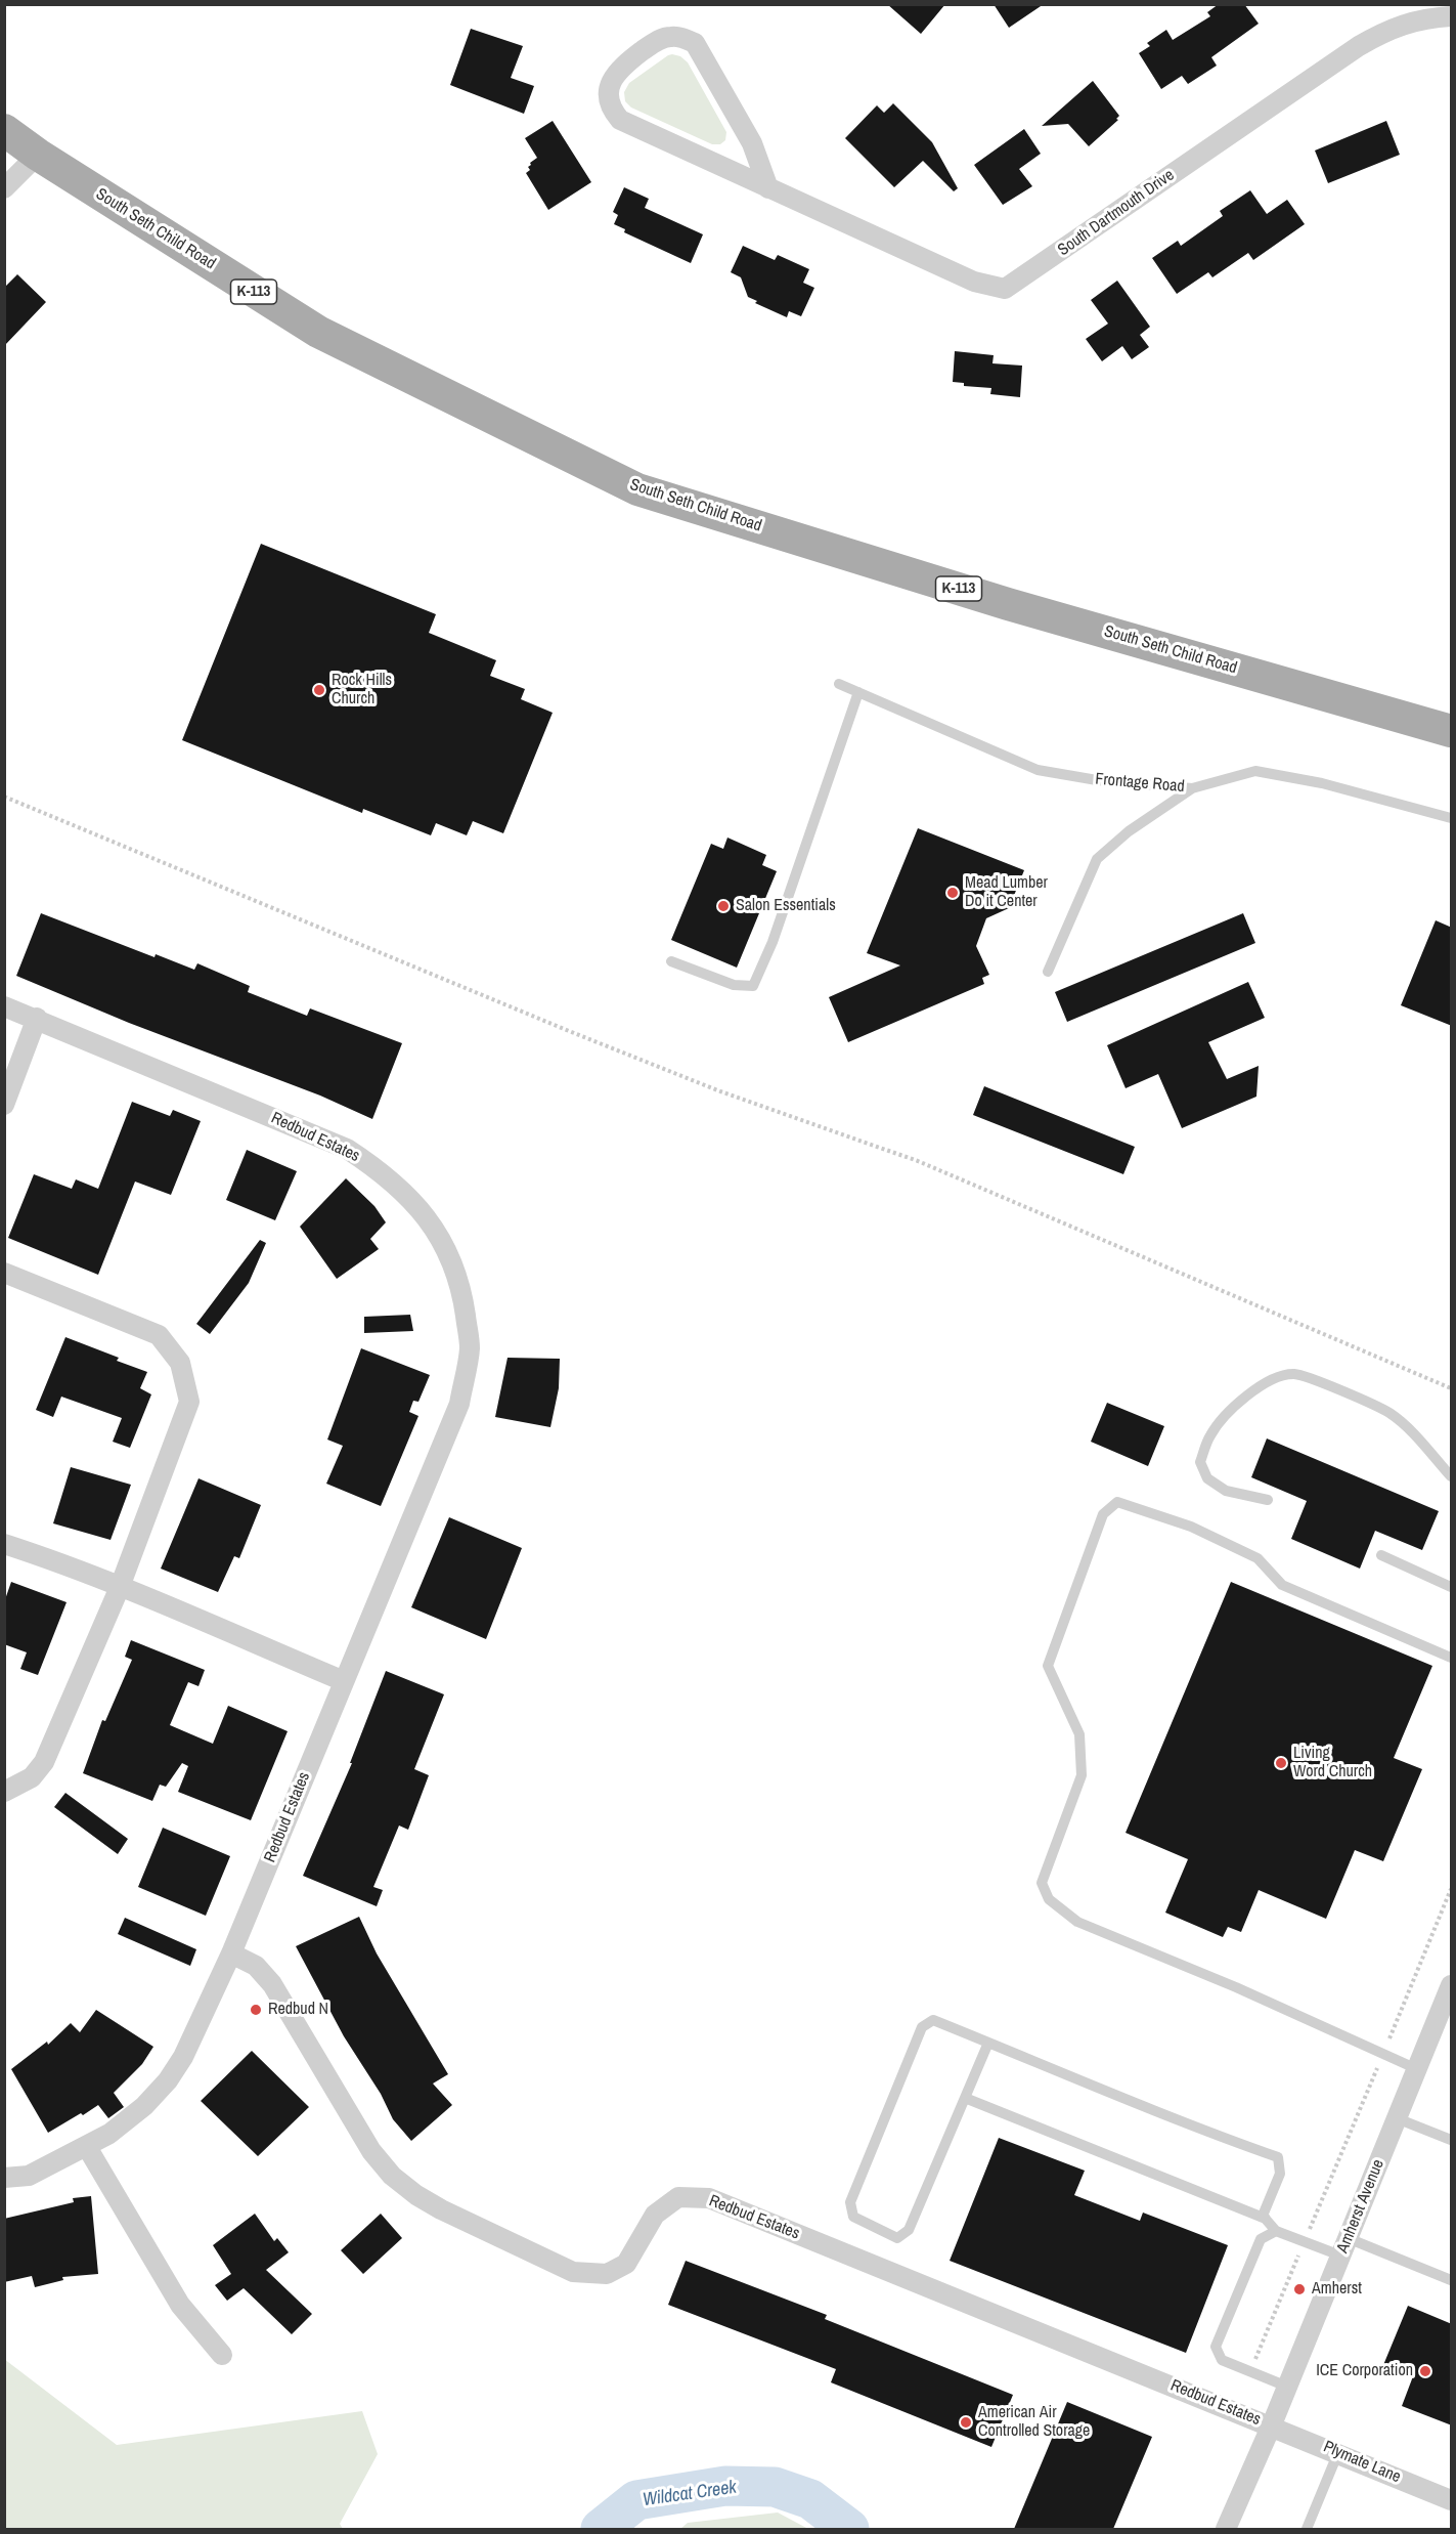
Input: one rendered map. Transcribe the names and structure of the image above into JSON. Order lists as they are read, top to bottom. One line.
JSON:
{"streets":{"main road":["South Seth Child Road","K-113"],"street":["South Dartmouth Drive","Redbud Estates","Amherst Avenue","Plymate Lane"],"lane":["Frontage Road"]},"crossings":[["Redbud Estates","Amherst Avenue"],["Redbud Estates","Plymate Lane"],["Amherst Avenue","Plymate Lane"]],"water":["Wildcat Creek"],"places":["Rock Hills Church","Mead Lumber Do it Center","Salon Essentials","Living Word Church","Redbud N","Amherst","ICE Corporation","American Air Controlled Storage"]}
